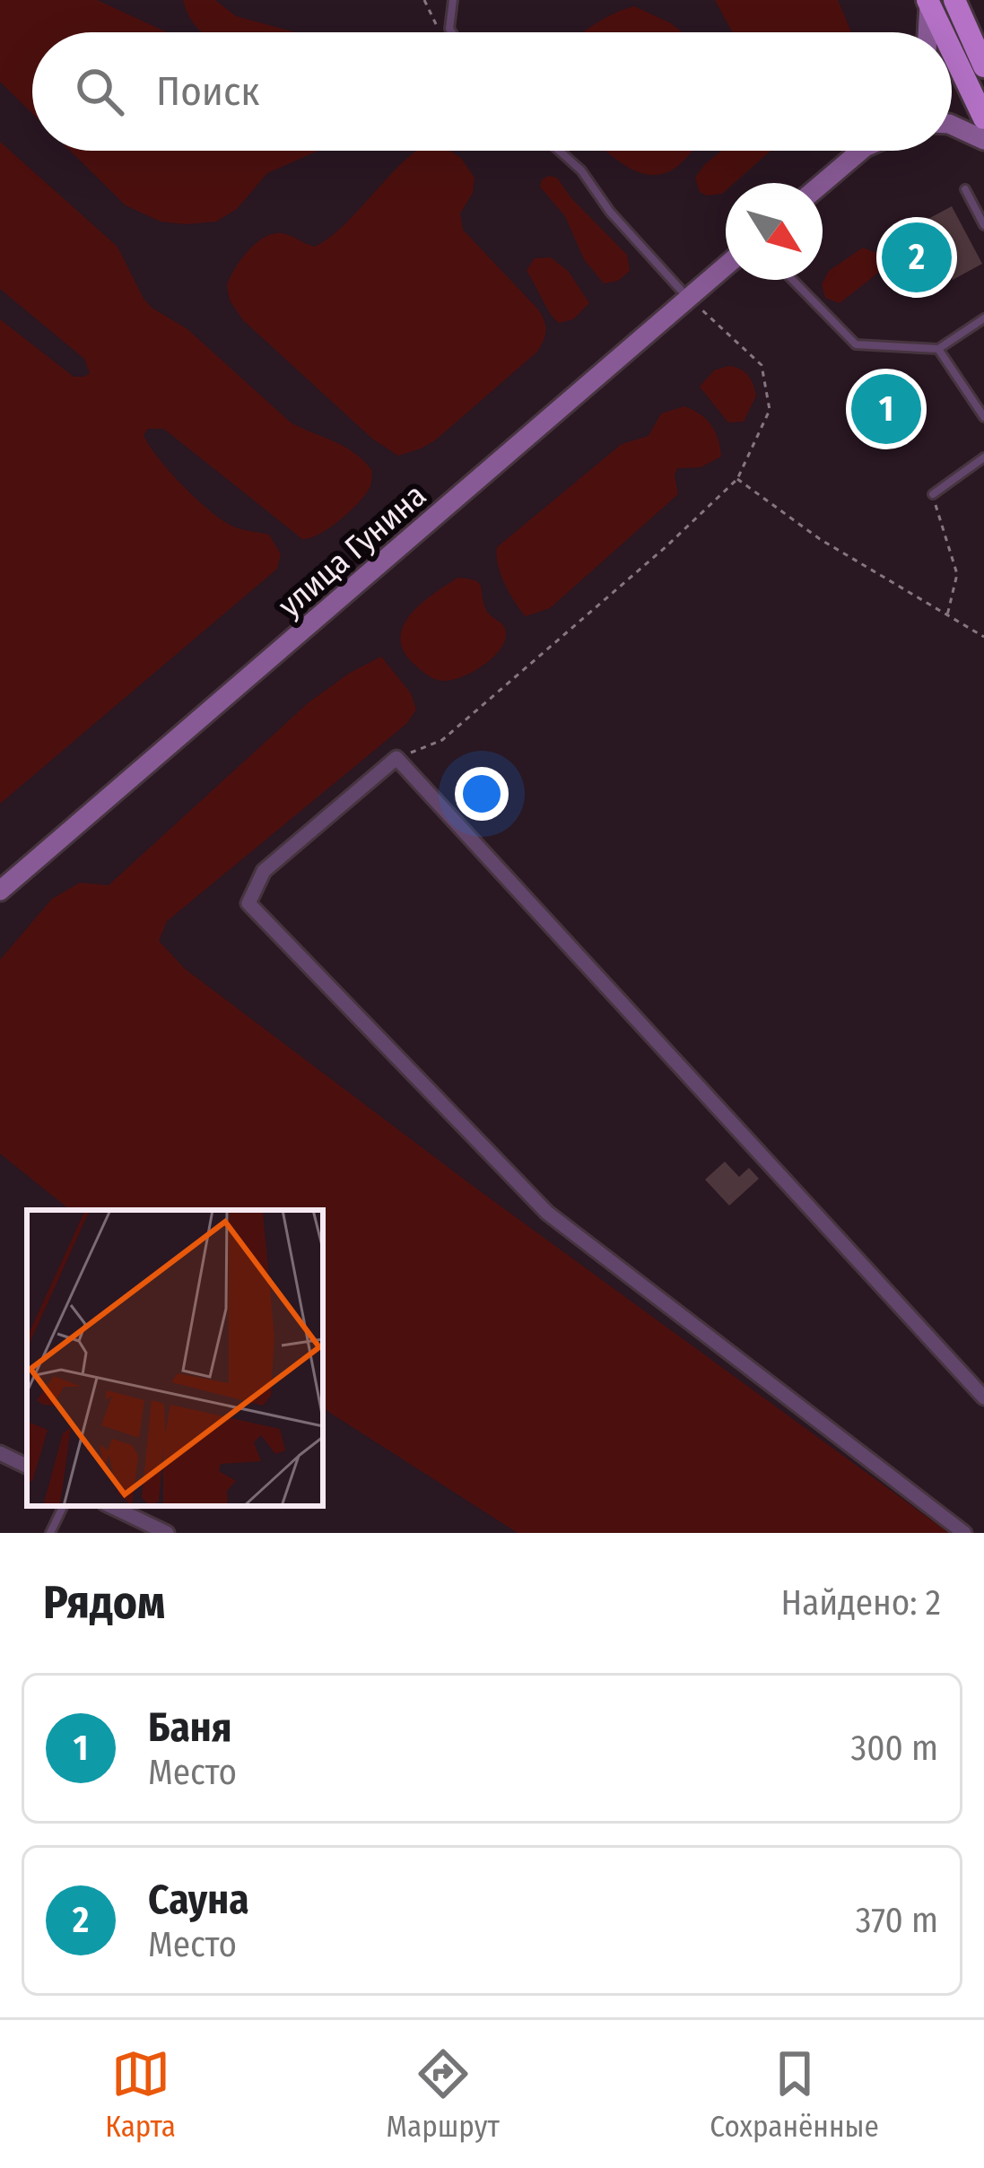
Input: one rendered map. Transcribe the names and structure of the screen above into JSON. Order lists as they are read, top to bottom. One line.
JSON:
{"streets":{"main road":["улица Гунина"]},"north":"bottom right","page":{"search":"Поиск","pins":["2","1"],"heading":["Рядом","Найдено: 2"],"list":[{"mark":"1","name":"Баня","note":"Место","value":"300 m"},{"mark":"2","name":"Сауна","note":"Место","value":"370 m"}],"nav":["Карта","Маршрут","Сохранённые"]}}
